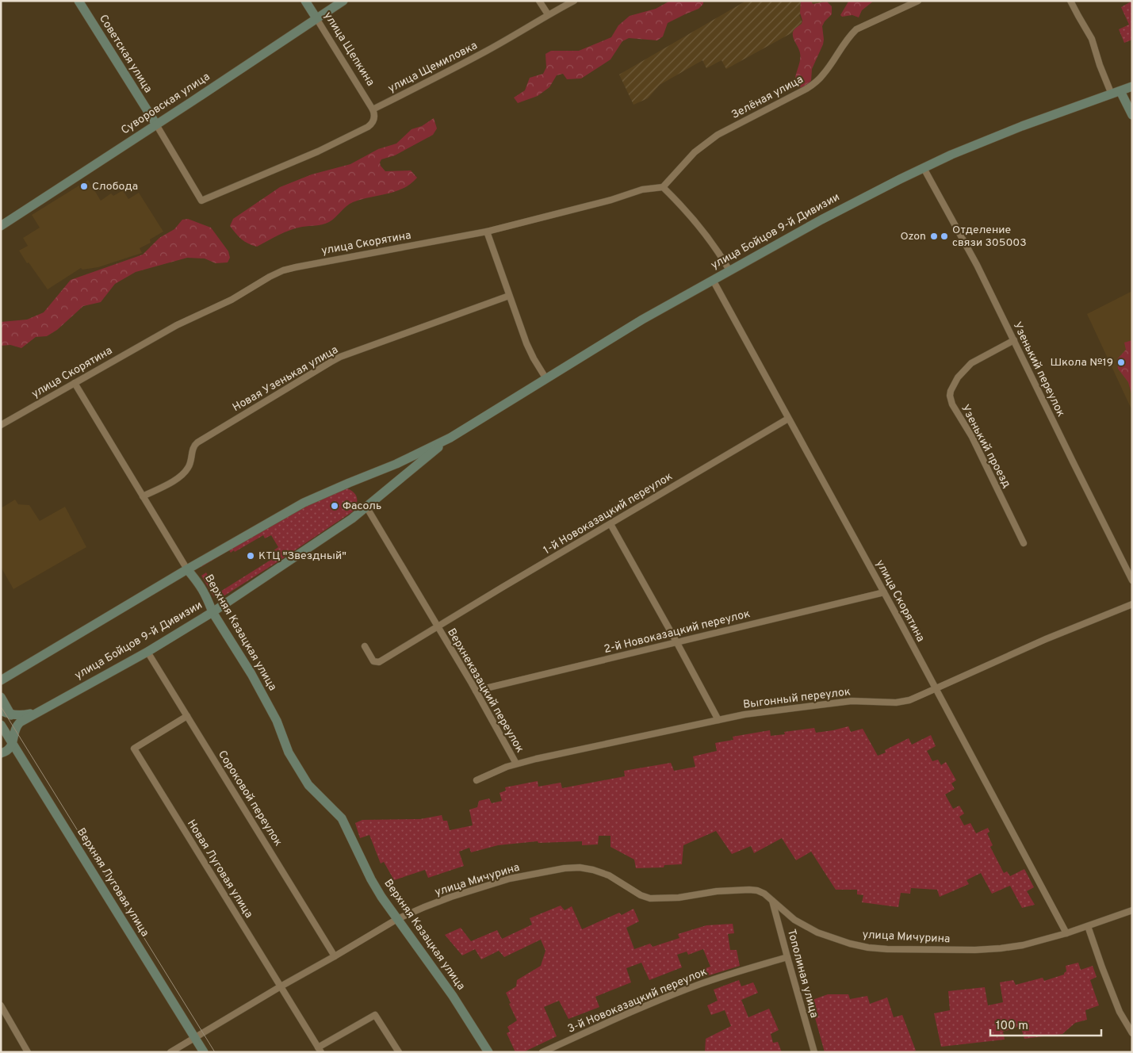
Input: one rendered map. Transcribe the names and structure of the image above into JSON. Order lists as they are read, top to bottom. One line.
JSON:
{"streets":{"street":["улица Щепкина","Советская улица","улица Щемиловка","Зелёная улица","Суворовская улица","улица Бойцов 9-й Дивизии","улица Скорятина","Узенький переулок","Новая Узенькая улица","Узенький проезд","1-й Новоказацкий переулок","2-й Новоказацкий переулок","Верхняя Казацкая улица","Верхнеказацкий переулок","Выгонный переулок","Сороковой переулок","Новая Луговая улица","улица Мичурина","Верхняя Луговая улица","Тополиная улица","3-й Новоказацкий переулок"]},"crossings":[["улица Щепкина","Советская улица"],["улица Щепкина","улица Щемиловка"],["улица Щепкина","Суворовская улица"],["Советская улица","улица Щемиловка"],["Советская улица","Суворовская улица"],["Зелёная улица","улица Скорятина"],["улица Бойцов 9-й Дивизии","улица Скорятина"],["улица Бойцов 9-й Дивизии","Узенький переулок"],["улица Бойцов 9-й Дивизии","Верхняя Казацкая улица"],["улица Бойцов 9-й Дивизии","Верхнеказацкий переулок"],["улица Бойцов 9-й Дивизии","Сороковой переулок"],["улица Скорятина","1-й Новоказацкий переулок"],["улица Скорятина","2-й Новоказацкий переулок"],["улица Скорятина","Верхняя Казацкая улица"],["улица Скорятина","Выгонный переулок"],["улица Скорятина","улица Мичурина"],["Узенький переулок","Узенький проезд"],["Новая Узенькая улица","Верхняя Казацкая улица"],["1-й Новоказацкий переулок","Верхнеказацкий переулок"],["2-й Новоказацкий переулок","Верхнеказацкий переулок"],["Верхняя Казацкая улица","улица Мичурина"],["Верхнеказацкий переулок","Выгонный переулок"],["Сороковой переулок","Новая Луговая улица"],["Сороковой переулок","улица Мичурина"],["Новая Луговая улица","улица Мичурина"],["улица Мичурина","Верхняя Луговая улица"],["улица Мичурина","Тополиная улица"],["Тополиная улица","3-й Новоказацкий переулок"]],"places":["Слобода","Ozon","Отделение связи 305003","Школа №19","Фасоль","КТЦ \"Звездный\""],"scale_bar":"100 m"}
